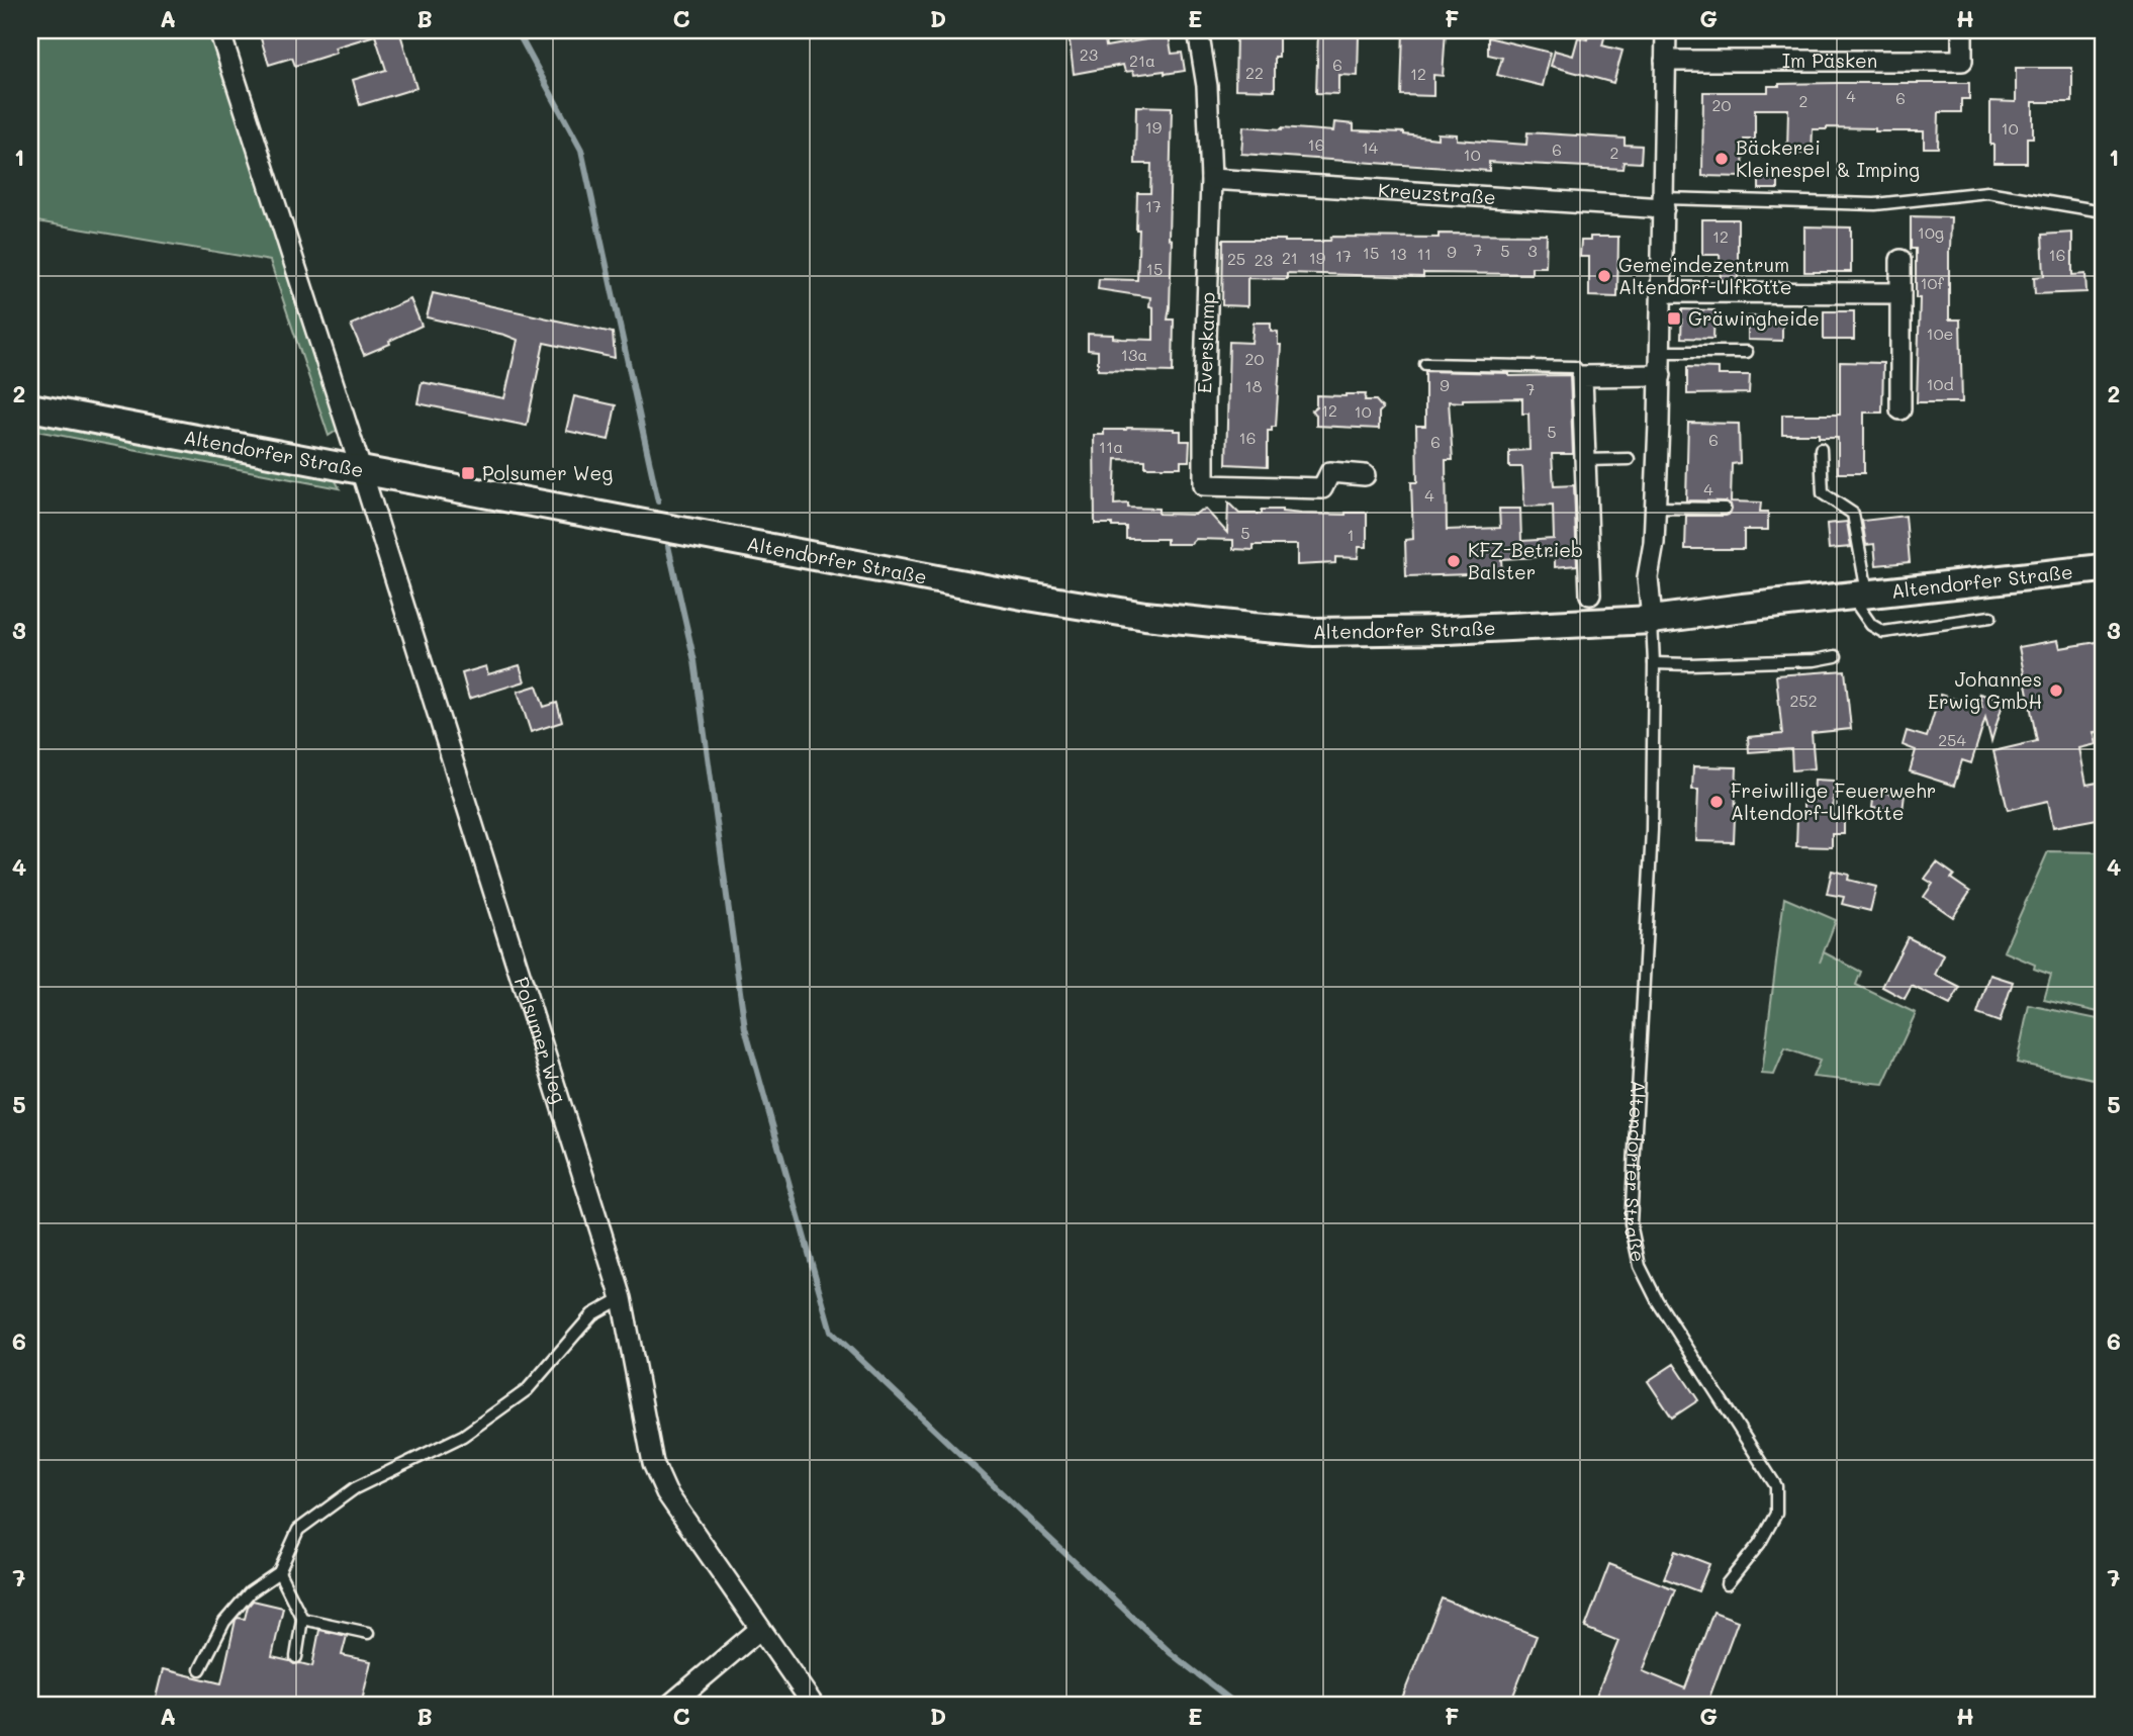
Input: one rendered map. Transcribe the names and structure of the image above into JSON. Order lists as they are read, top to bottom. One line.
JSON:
{"streets":{"street":["Im Päsken","Kreuzstraße","Everskamp","Altendorfer Straße","Polsumer Weg"]},"crossings":[["Kreuzstraße","Everskamp"],["Altendorfer Straße","Polsumer Weg"]],"places":{"other":["Bäckerei Kleinespel & Imping","Gemeindezentrum Altendorf-Ulfkotte","KFZ-Betrieb Balster","Johannes Erwig GmbH","Freiwillige Feuerwehr Altendorf-Ulfkotte"],"transit":["Gräwingheide","Polsumer Weg"]},"house_numbers":["23","21a","6","22","12","4","6","2","20","19","10","16","14","6","2","10","17","10g","12","7","5","3","9","15","13","11","16","17","21","19","25","23","15","10f","10e","13a","20","10d","9","18","7","12","10","5","16","6","6","11a","4","4","5","1","252","254"],"grid":{"columns":["A","B","C","D","E","F","G","H"],"rows":["1","2","3","4","5","6","7"]}}
